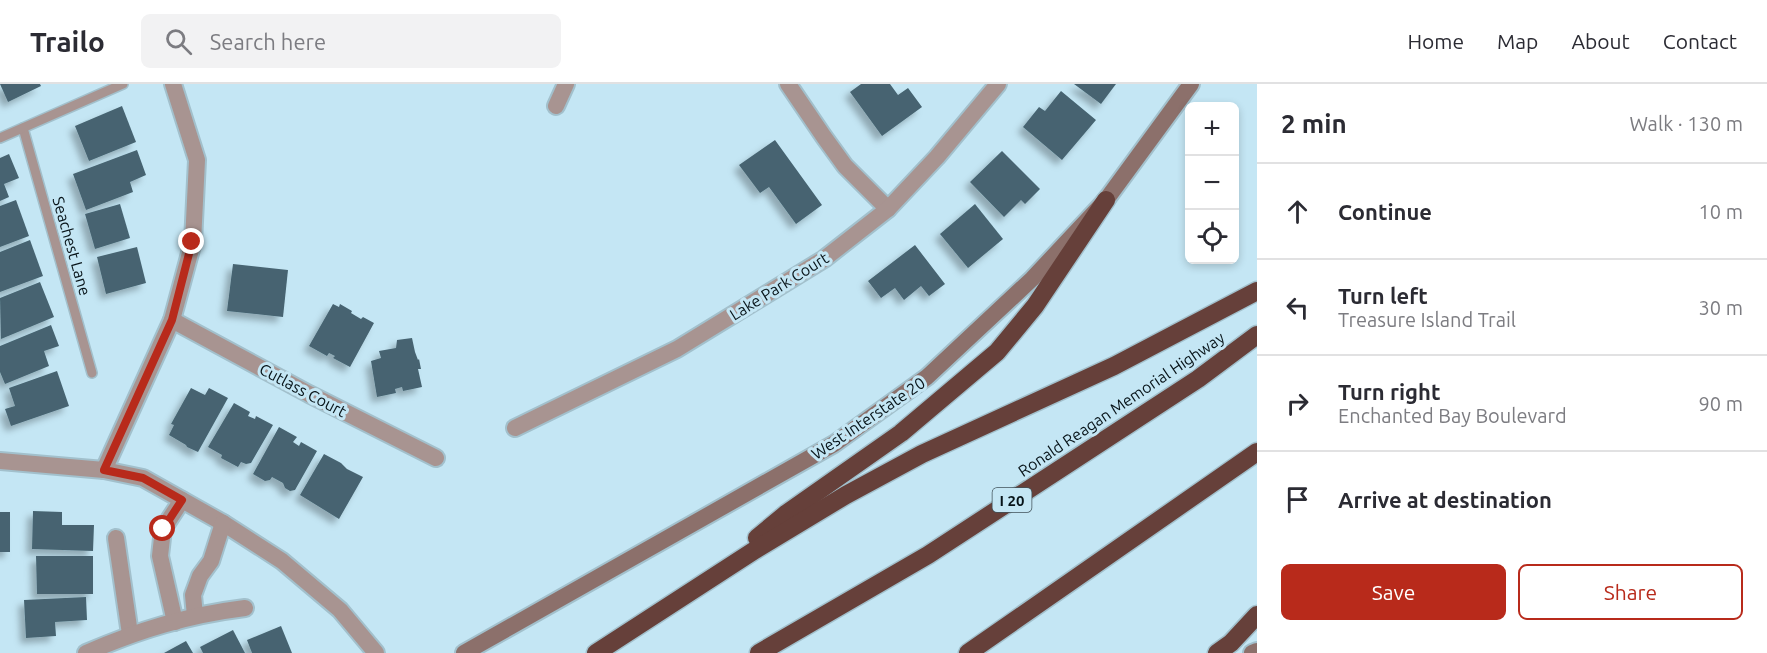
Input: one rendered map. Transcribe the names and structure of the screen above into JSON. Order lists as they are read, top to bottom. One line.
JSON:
{"streets":{"highway":["Ronald Reagan Memorial Highway","I 20"],"main road":["West Interstate 20"],"street":["Lake Park Court","Cutlass Court"],"lane":["Seachest Lane"]},"page":{"header":"Trailo","search":"Search here","nav":["Home","Map","About","Contact"],"heading":["2 min","Walk · 130 m"],"map_buttons":["+","−"],"list":[["Continue","10 m"],["Turn left","Treasure Island Trail","30 m"],["Turn right","Enchanted Bay Boulevard","90 m"],"Arrive at destination"],"buttons":["Save","Share"]}}
